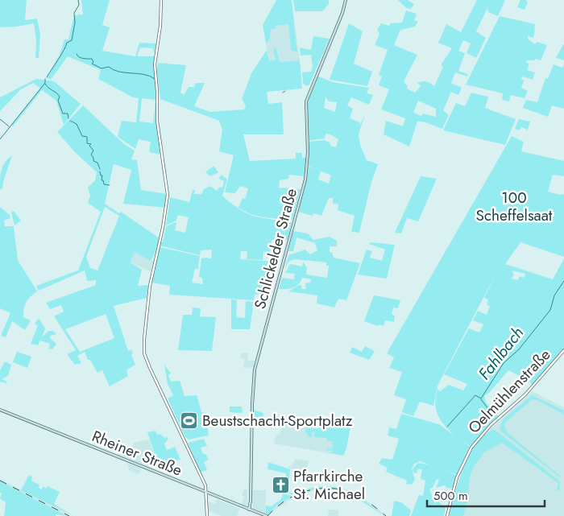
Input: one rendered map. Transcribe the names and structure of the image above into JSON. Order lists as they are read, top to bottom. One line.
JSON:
{"streets":{"main road":["Schlickelder Straße","Rheiner Straße"],"street":["Oelmühlenstraße"]},"crossings":[["Schlickelder Straße","Rheiner Straße"]],"water":["Fahlbach"],"parks":["100 Scheffelsaat"],"places":{"sports":["Beustschacht-Sportplatz"],"church":["Pfarrkirche St. Michael"]},"scale_bar":"500 m"}
